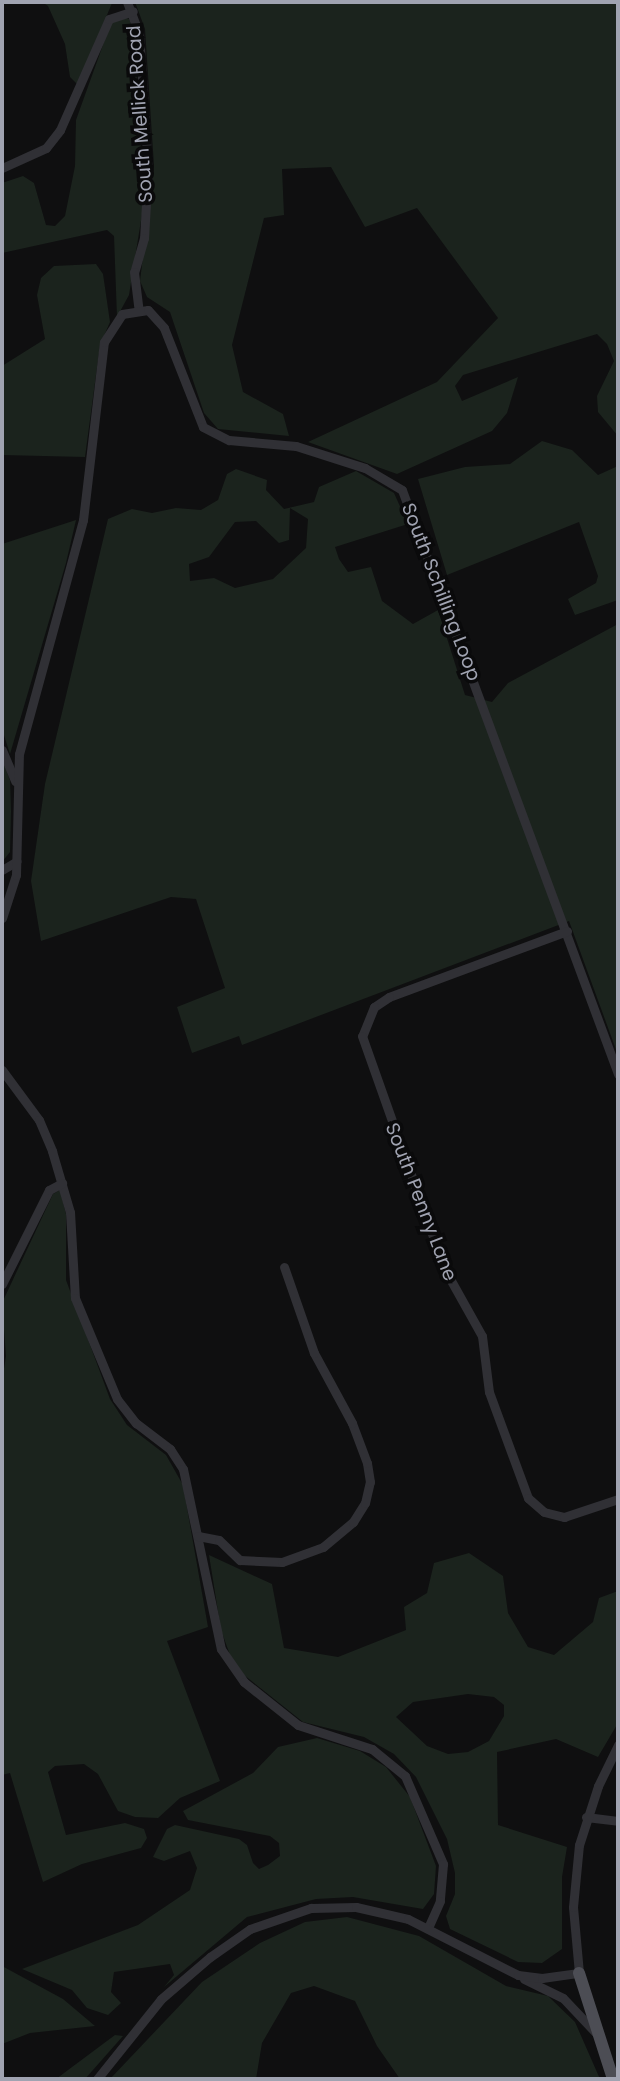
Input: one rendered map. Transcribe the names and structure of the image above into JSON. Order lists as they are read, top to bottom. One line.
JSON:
{"streets":{"street":["South Mellick Road","South Schilling Loop","South Penny Lane"]},"crossings":[["South Mellick Road","South Schilling Loop"],["South Schilling Loop","South Penny Lane"]]}
